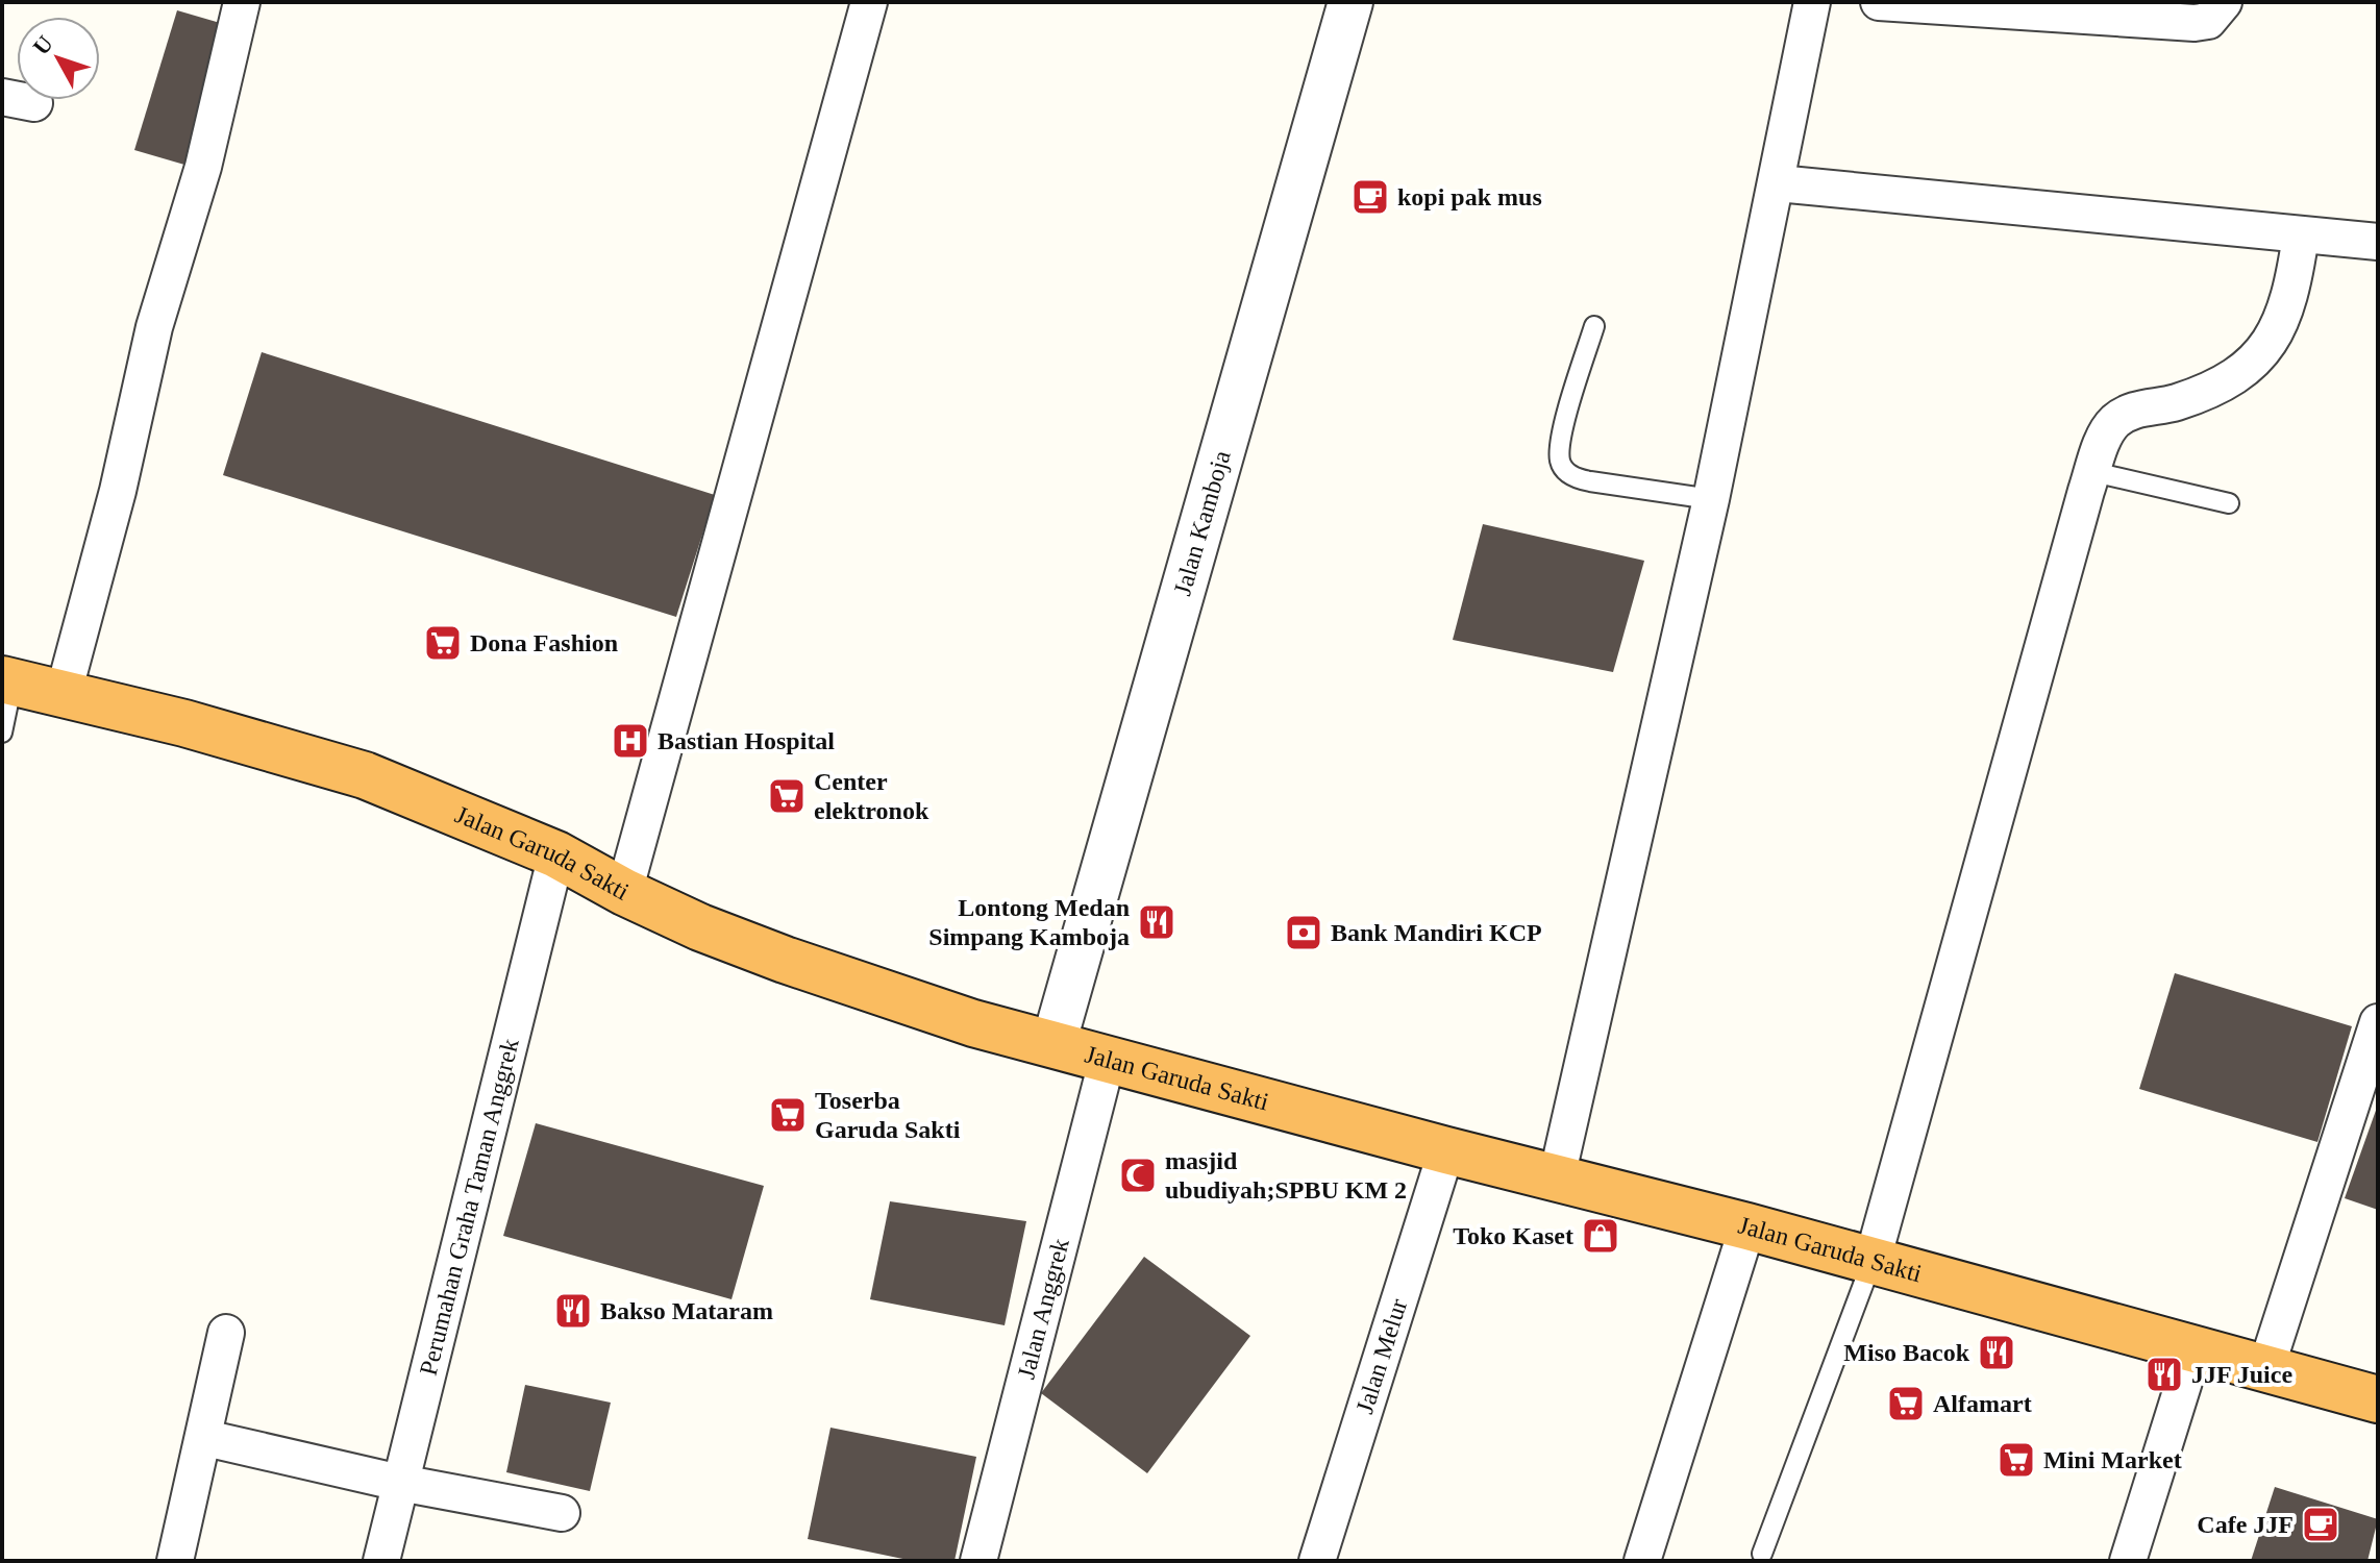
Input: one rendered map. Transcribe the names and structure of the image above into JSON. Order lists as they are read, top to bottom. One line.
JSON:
{"streets":{"highway":["Jalan Garuda Sakti"],"street":["Jalan Kamboja","Perumahan Graha Taman Anggrek","Jalan Anggrek","Jalan Melur"]},"crossings":[["Jalan Kamboja","Jalan Garuda Sakti"],["Jalan Garuda Sakti","Perumahan Graha Taman Anggrek"],["Jalan Garuda Sakti","Jalan Anggrek"],["Jalan Garuda Sakti","Jalan Melur"]],"places":{"cafe":["kopi pak mus","Cafe JJF"],"supermarket":["Dona Fashion","Center elektronok","Toserba Garuda Sakti","Alfamart","Mini Market"],"hospital":["Bastian Hospital"],"restaurant":["Lontong Medan Simpang Kamboja","Bakso Mataram","Miso Bacok","JJF Juice"],"bank":["Bank Mandiri KCP"],"mosque":["masjid ubudiyah;SPBU KM 2"],"shop":["Toko Kaset"]},"north":"top left"}
